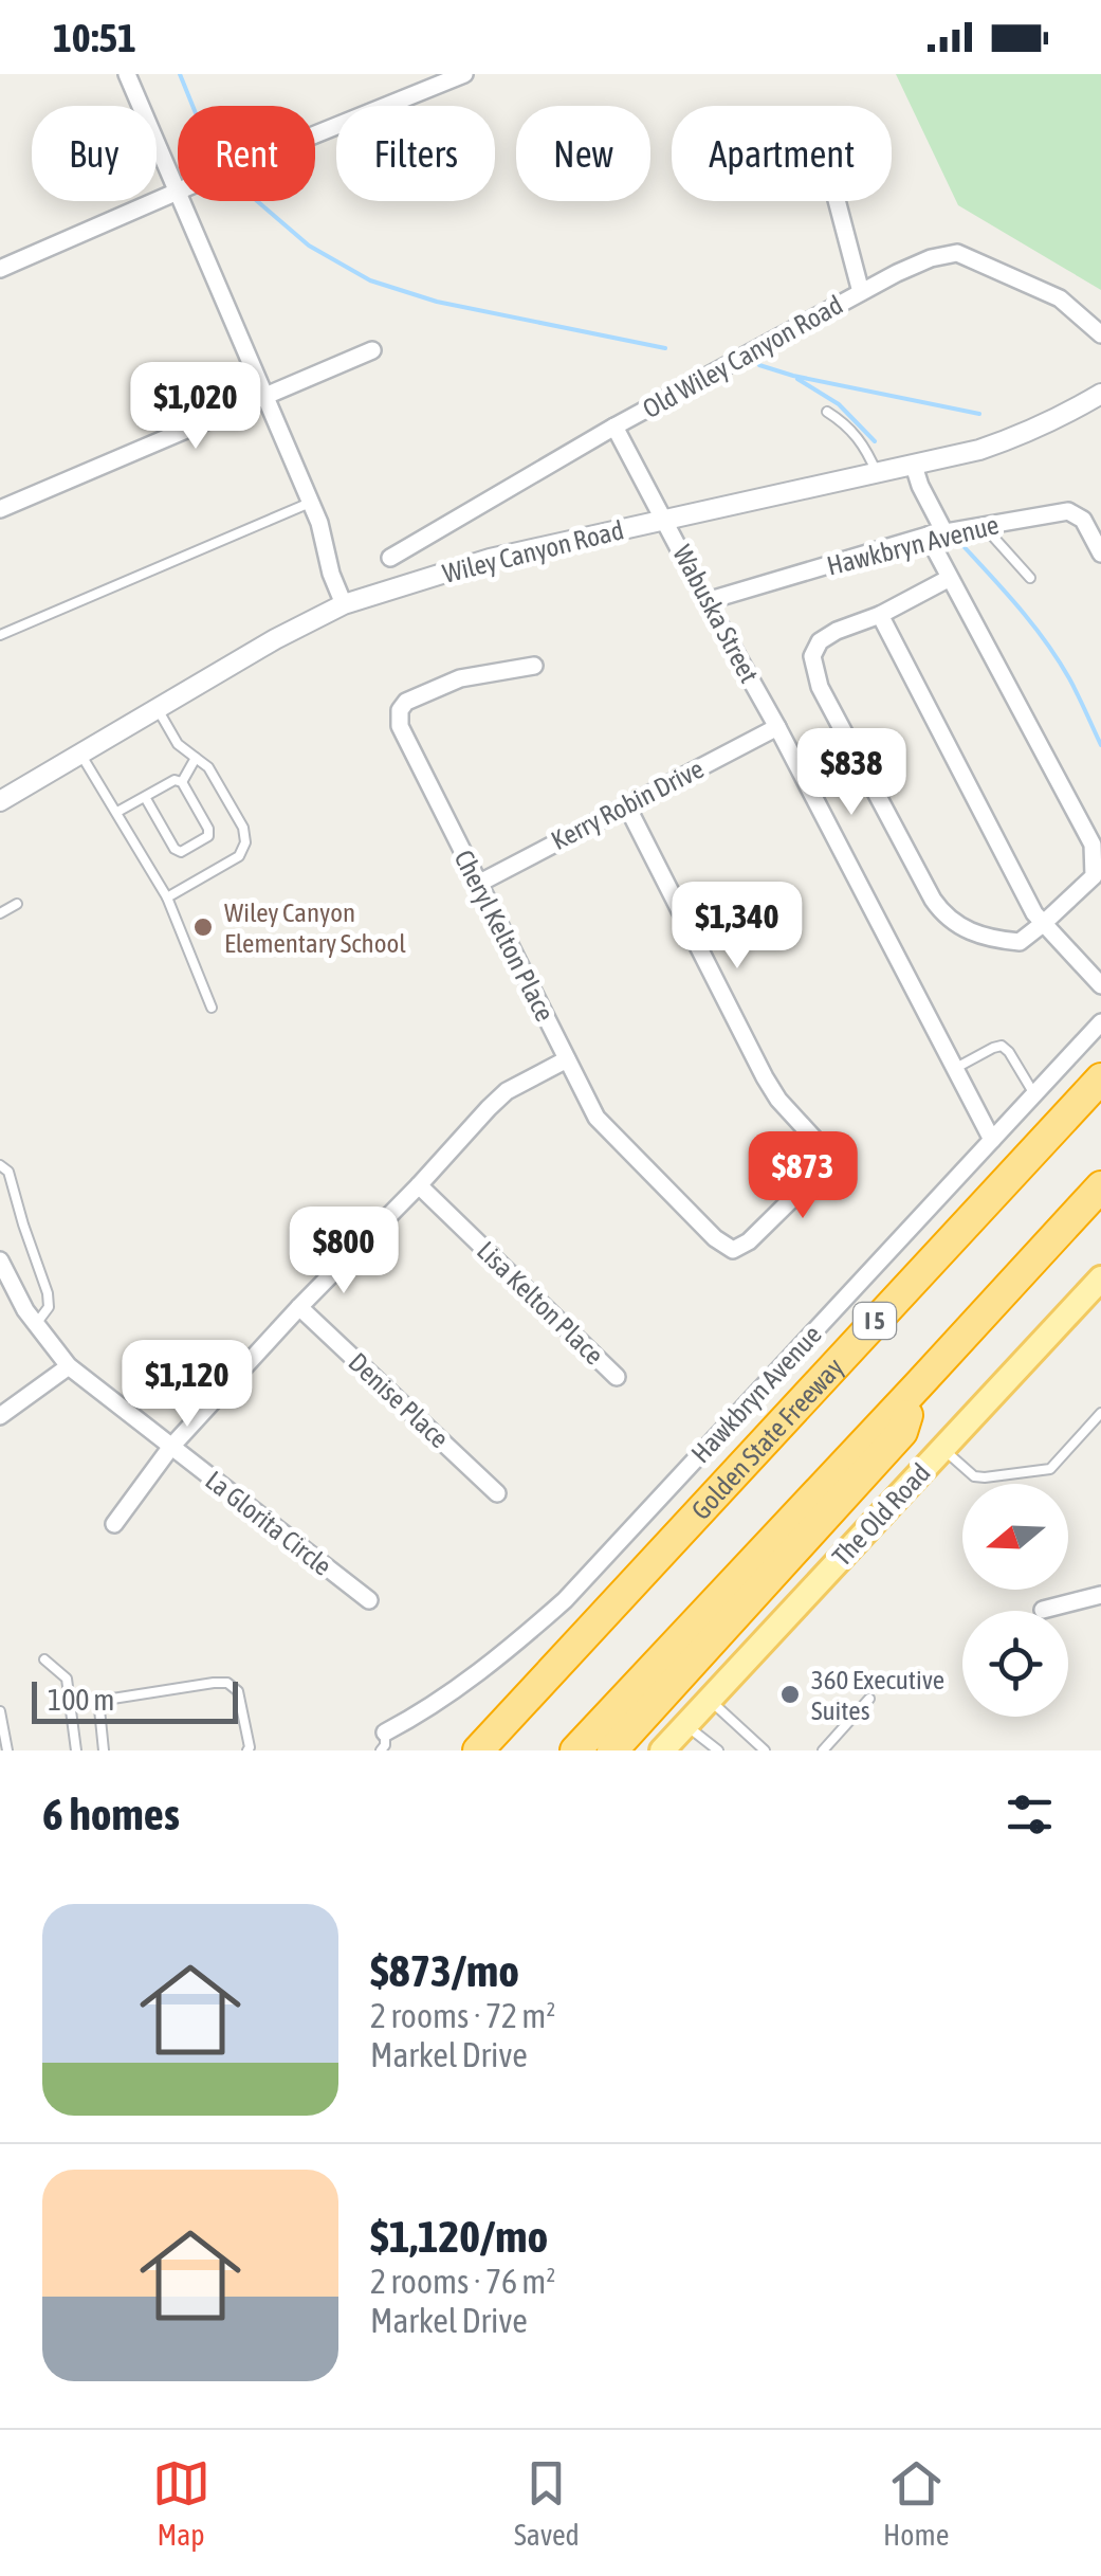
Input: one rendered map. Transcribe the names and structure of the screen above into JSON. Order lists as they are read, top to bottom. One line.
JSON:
{"streets":{"highway":["I 5","Golden State Freeway"],"main road":["The Old Road"],"street":["Old Wiley Canyon Road","Hawkbryn Avenue","Wiley Canyon Road","Wabuska Street","Kerry Robin Drive","Cheryl Kelton Place","Lisa Kelton Place","Denise Place","La Glorita Circle"]},"crossings":[["Old Wiley Canyon Road","Wabuska Street"],["Hawkbryn Avenue","Wabuska Street"],["Wiley Canyon Road","Wabuska Street"],["Wabuska Street","Kerry Robin Drive"],["Kerry Robin Drive","Cheryl Kelton Place"]],"places":["Wiley Canyon Elementary School","360 Executive Suites"],"scale_bar":"100 m","north":"left","page":{"status":"10:51","chip":["Buy","Rent","Filters","New","Apartment"],"price":["$1,020","$838","$1,340","$873","$800","$1,120"],"scale":"100 m","heading":"6 homes","list":[{"name":"$873/mo","note":"2 rooms · 72 m² · Markel Drive"},{"name":"$1,120/mo","note":"2 rooms · 76 m² · Markel Drive"}],"tabs":["Map","Saved","Home"]}}
